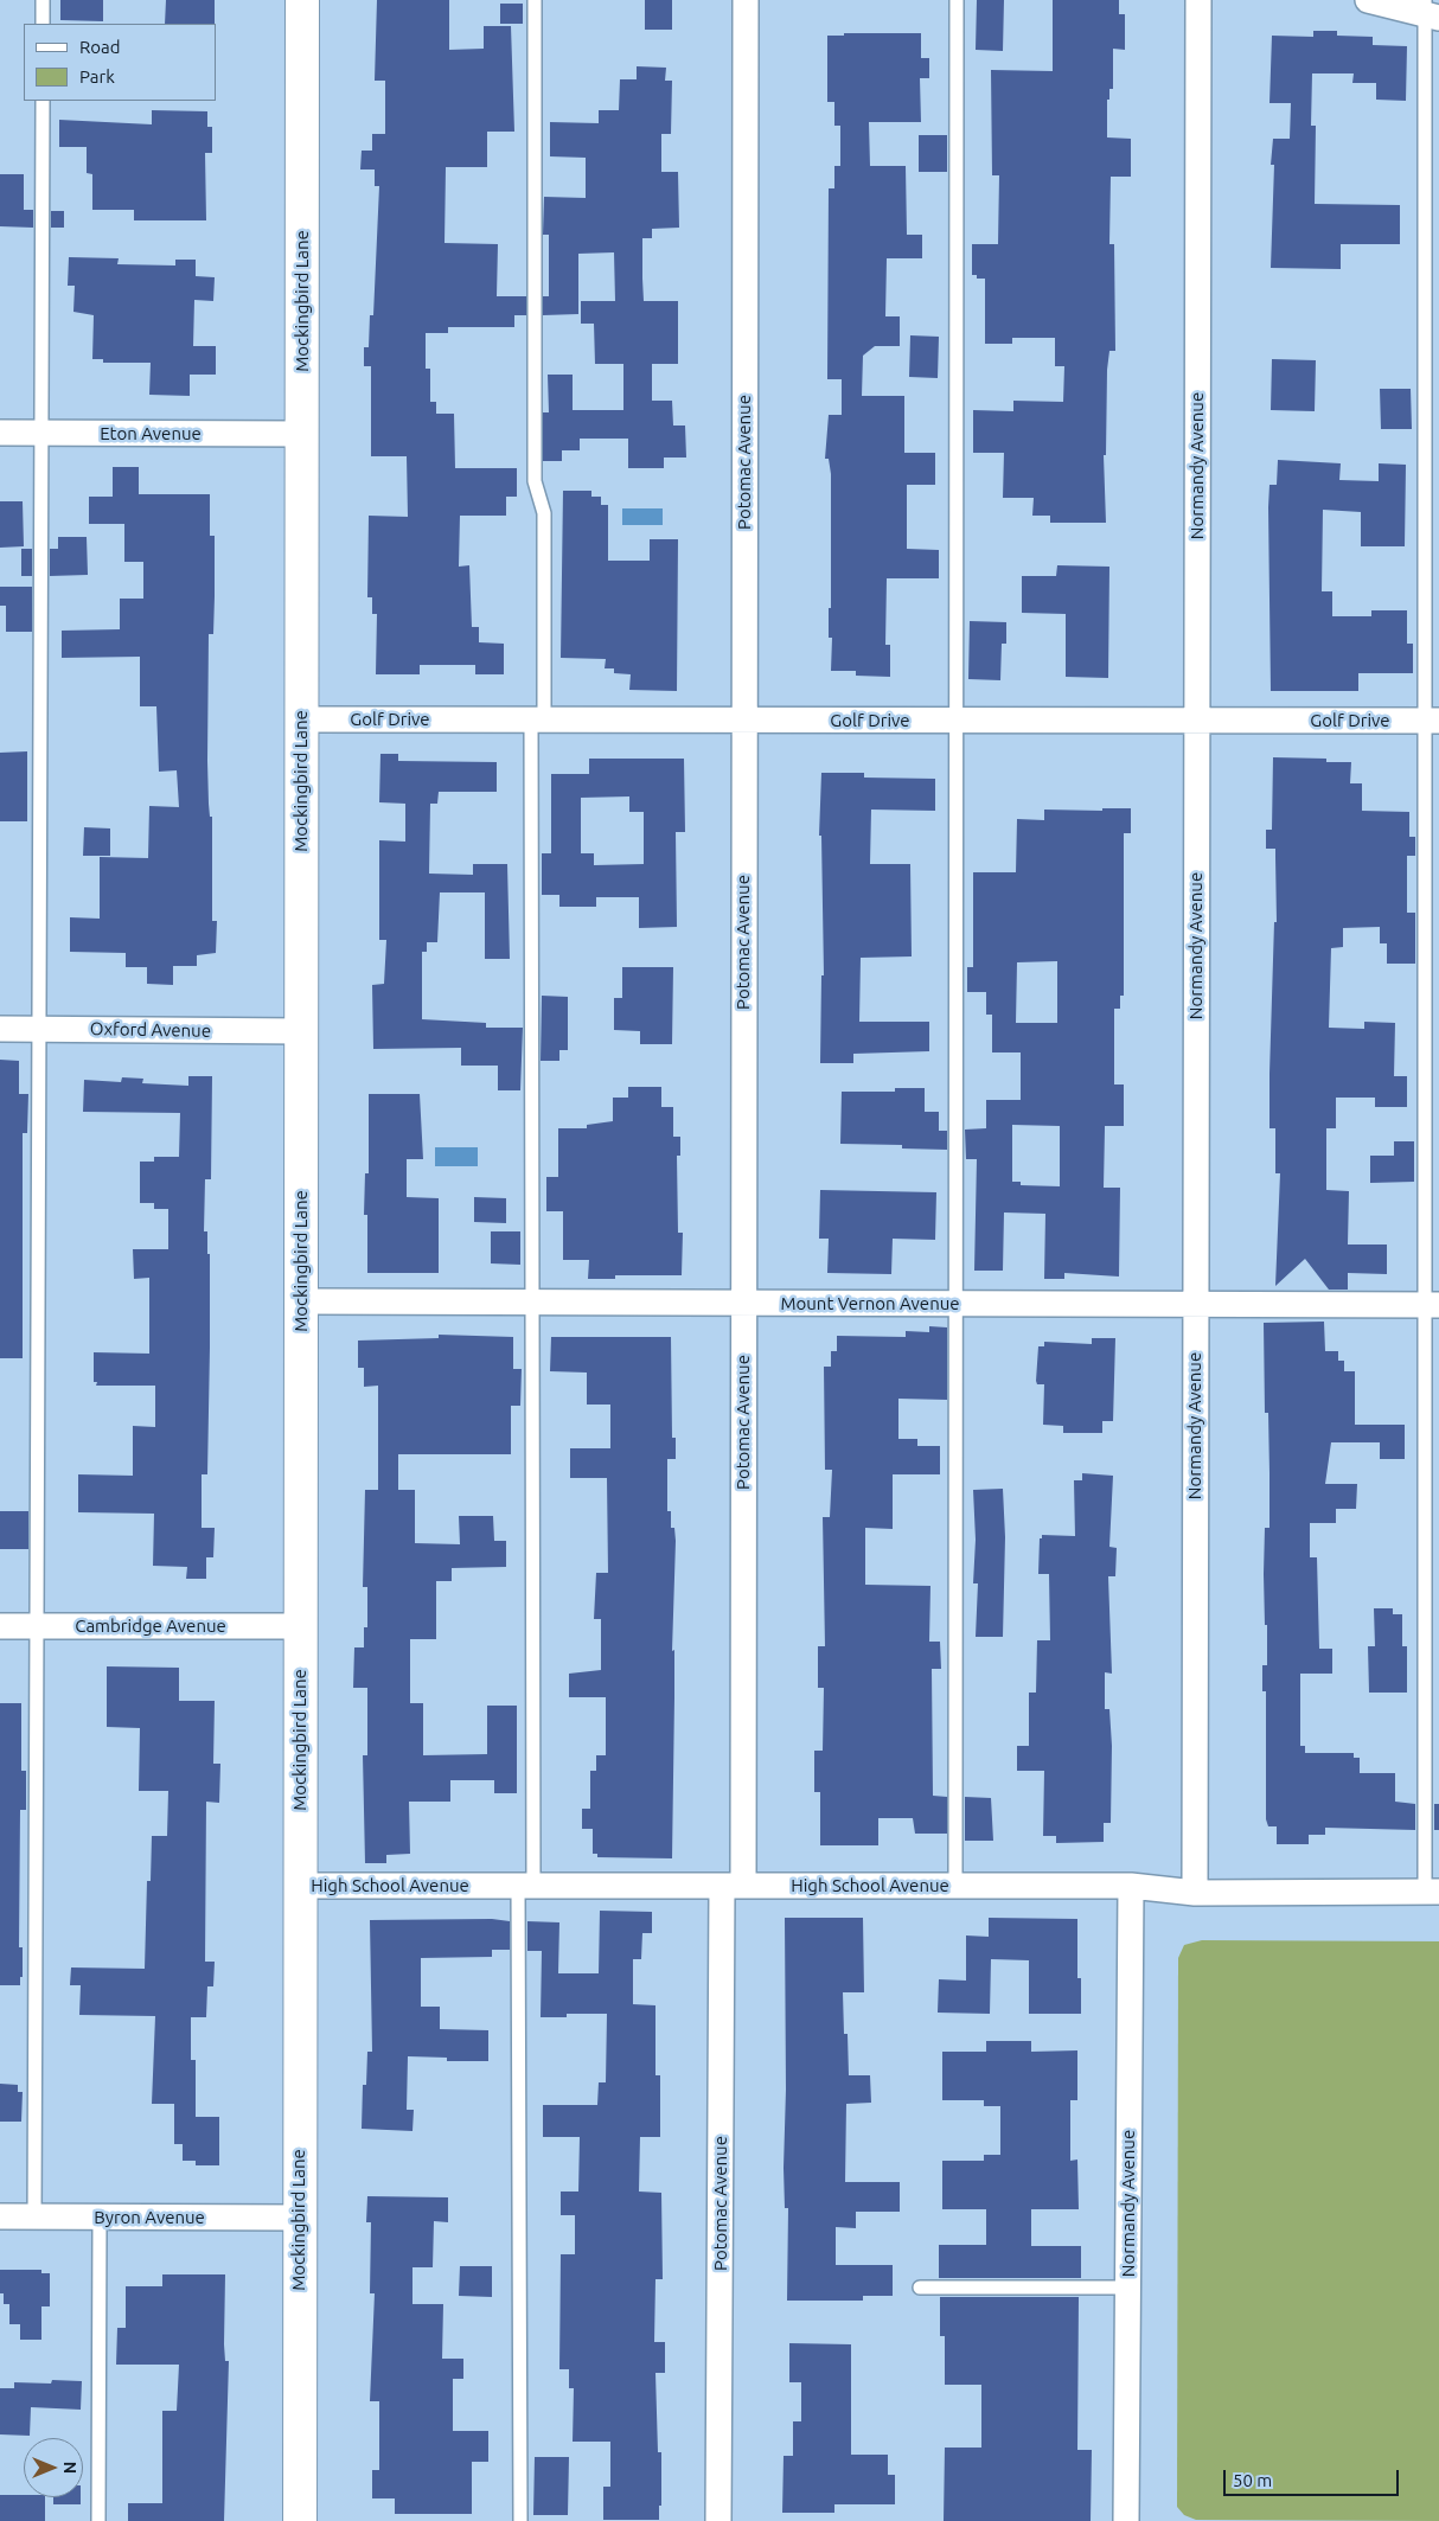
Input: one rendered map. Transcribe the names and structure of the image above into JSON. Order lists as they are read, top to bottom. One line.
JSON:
{"streets":{"main road":["Mockingbird Lane"],"street":["Eton Avenue","Potomac Avenue","Normandy Avenue","Golf Drive","Oxford Avenue","Mount Vernon Avenue","Cambridge Avenue","High School Avenue","Byron Avenue"]},"crossings":[["Mockingbird Lane","Eton Avenue"],["Mockingbird Lane","Golf Drive"],["Mockingbird Lane","Oxford Avenue"],["Mockingbird Lane","Mount Vernon Avenue"],["Mockingbird Lane","Cambridge Avenue"],["Mockingbird Lane","High School Avenue"],["Mockingbird Lane","Byron Avenue"],["Potomac Avenue","Golf Drive"],["Potomac Avenue","Mount Vernon Avenue"],["Potomac Avenue","High School Avenue"],["Normandy Avenue","Golf Drive"],["Normandy Avenue","Mount Vernon Avenue"],["Normandy Avenue","High School Avenue"]],"legend":["Road","Park"],"scale_bar":"50 m","north":"right"}
